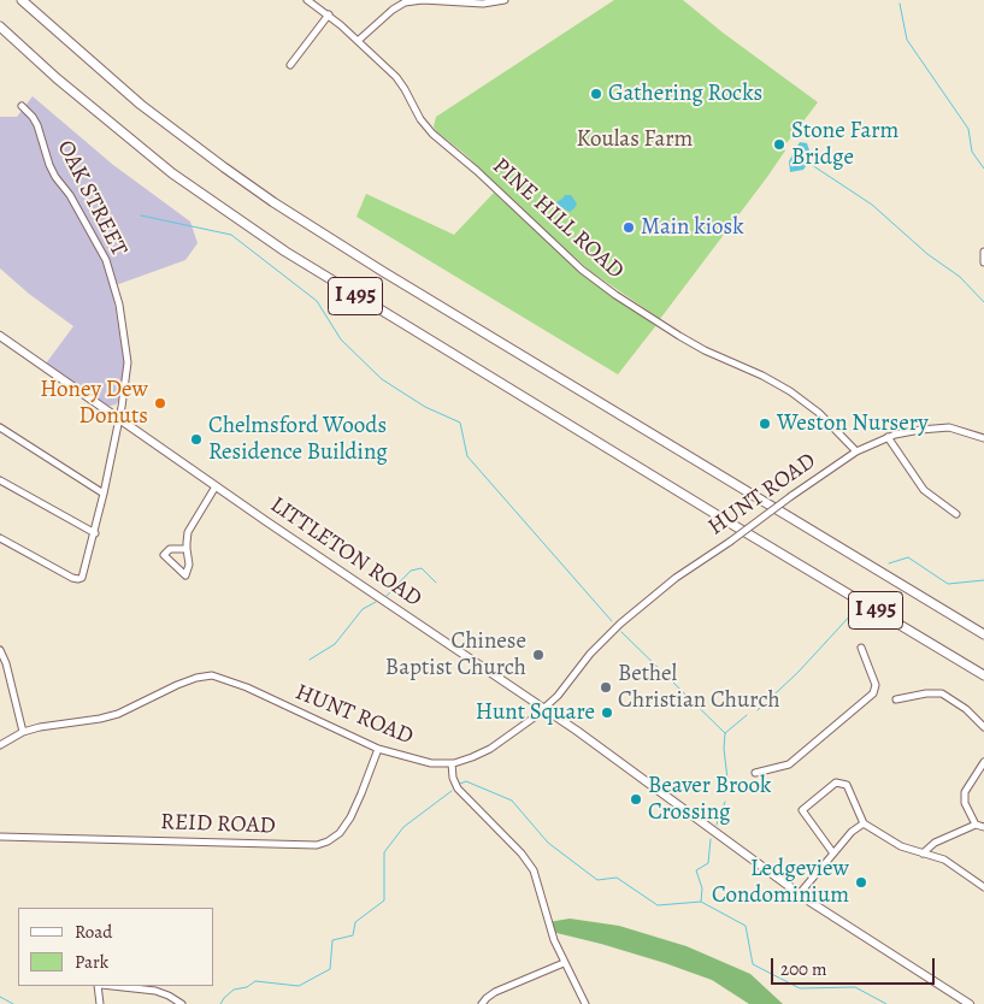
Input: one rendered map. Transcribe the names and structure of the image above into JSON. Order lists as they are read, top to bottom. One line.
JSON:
{"streets":{"highway":["I 495"],"main road":["LITTLETON ROAD"],"street":["OAK STREET","PINE HILL ROAD","HUNT ROAD","REID ROAD"]},"crossings":[["OAK STREET","LITTLETON ROAD"],["PINE HILL ROAD","HUNT ROAD"],["HUNT ROAD","LITTLETON ROAD"],["HUNT ROAD","REID ROAD"]],"parks":["Koulas Farm"],"places":["Gathering Rocks","Stone Farm Bridge","Main kiosk","Honey Dew Donuts","Weston Nursery","Chelmsford Woods Residence Building","Chinese Baptist Church","Bethel Christian Church","Hunt Square","Beaver Brook Crossing","Ledgeview Condominium"],"legend":["Road","Park"],"scale_bar":"200 m"}
